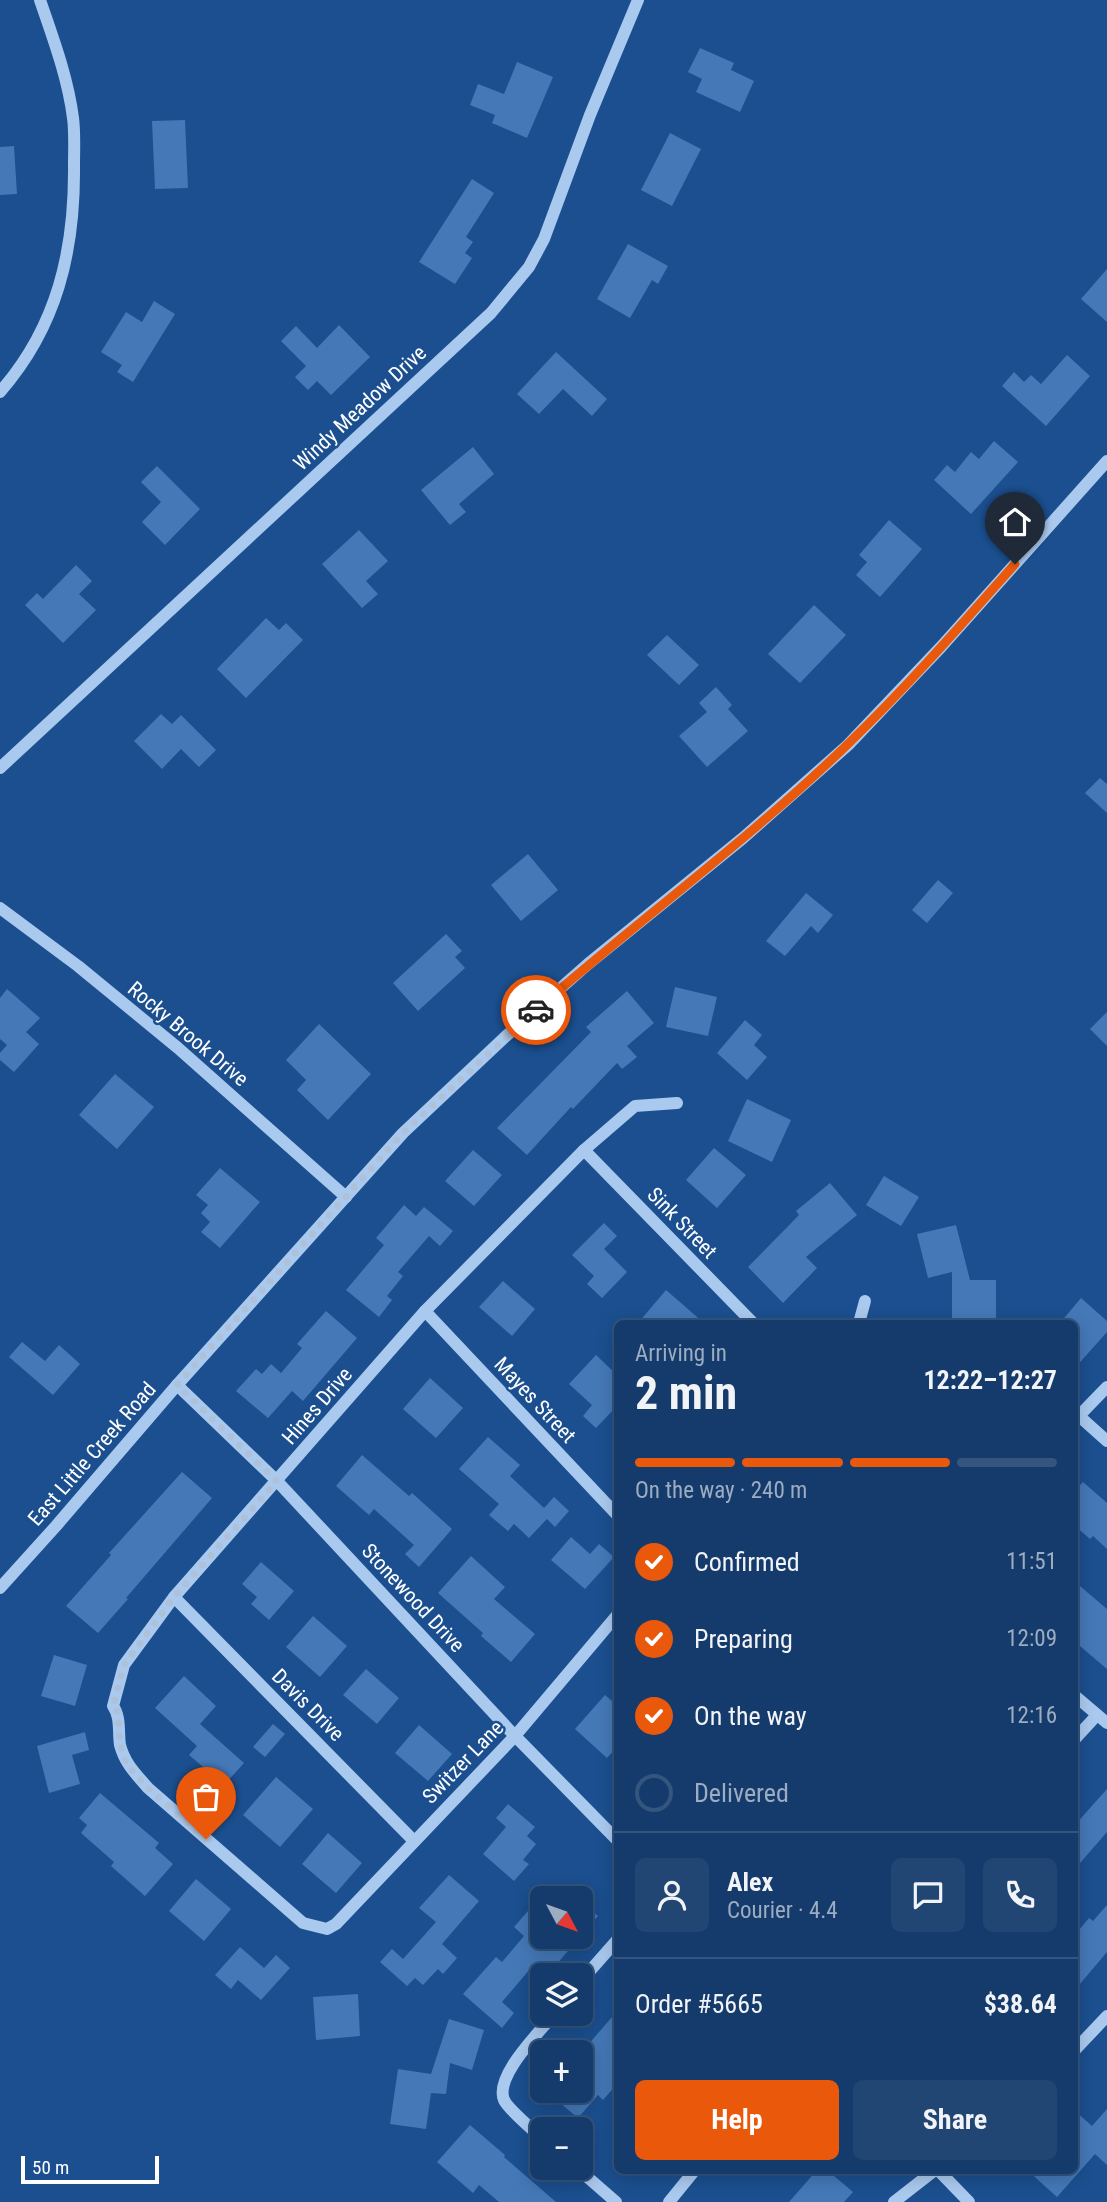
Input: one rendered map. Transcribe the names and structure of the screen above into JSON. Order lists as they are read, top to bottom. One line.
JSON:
{"streets":{"street":["Windy Meadow Drive","Rocky Brook Drive","Sink Street","Mayes Street","Hines Drive","East Little Creek Road","Stonewood Drive","Davis Drive","Switzer Lane"]},"crossings":[["Rocky Brook Drive","East Little Creek Road"],["Sink Street","Hines Drive"],["Mayes Street","Hines Drive"],["Hines Drive","Stonewood Drive"],["Hines Drive","Davis Drive"],["Hines Drive","Switzer Lane"],["East Little Creek Road","Stonewood Drive"],["Stonewood Drive","Switzer Lane"],["Davis Drive","Switzer Lane"]],"scale_bar":"50 m","north":"bottom right","page":{"heading":["2 min","Arriving in","12:22–12:27"],"panel":["Alex","Courier · 4.4","Order #5665","$38.64"],"bar":"On the way · 240 m","list":[["Confirmed","11:51"],["Preparing","12:09"],["On the way","12:16"],"Delivered"],"map_buttons":["+","−"],"buttons":["Help","Share"],"scale":"50 m"}}
